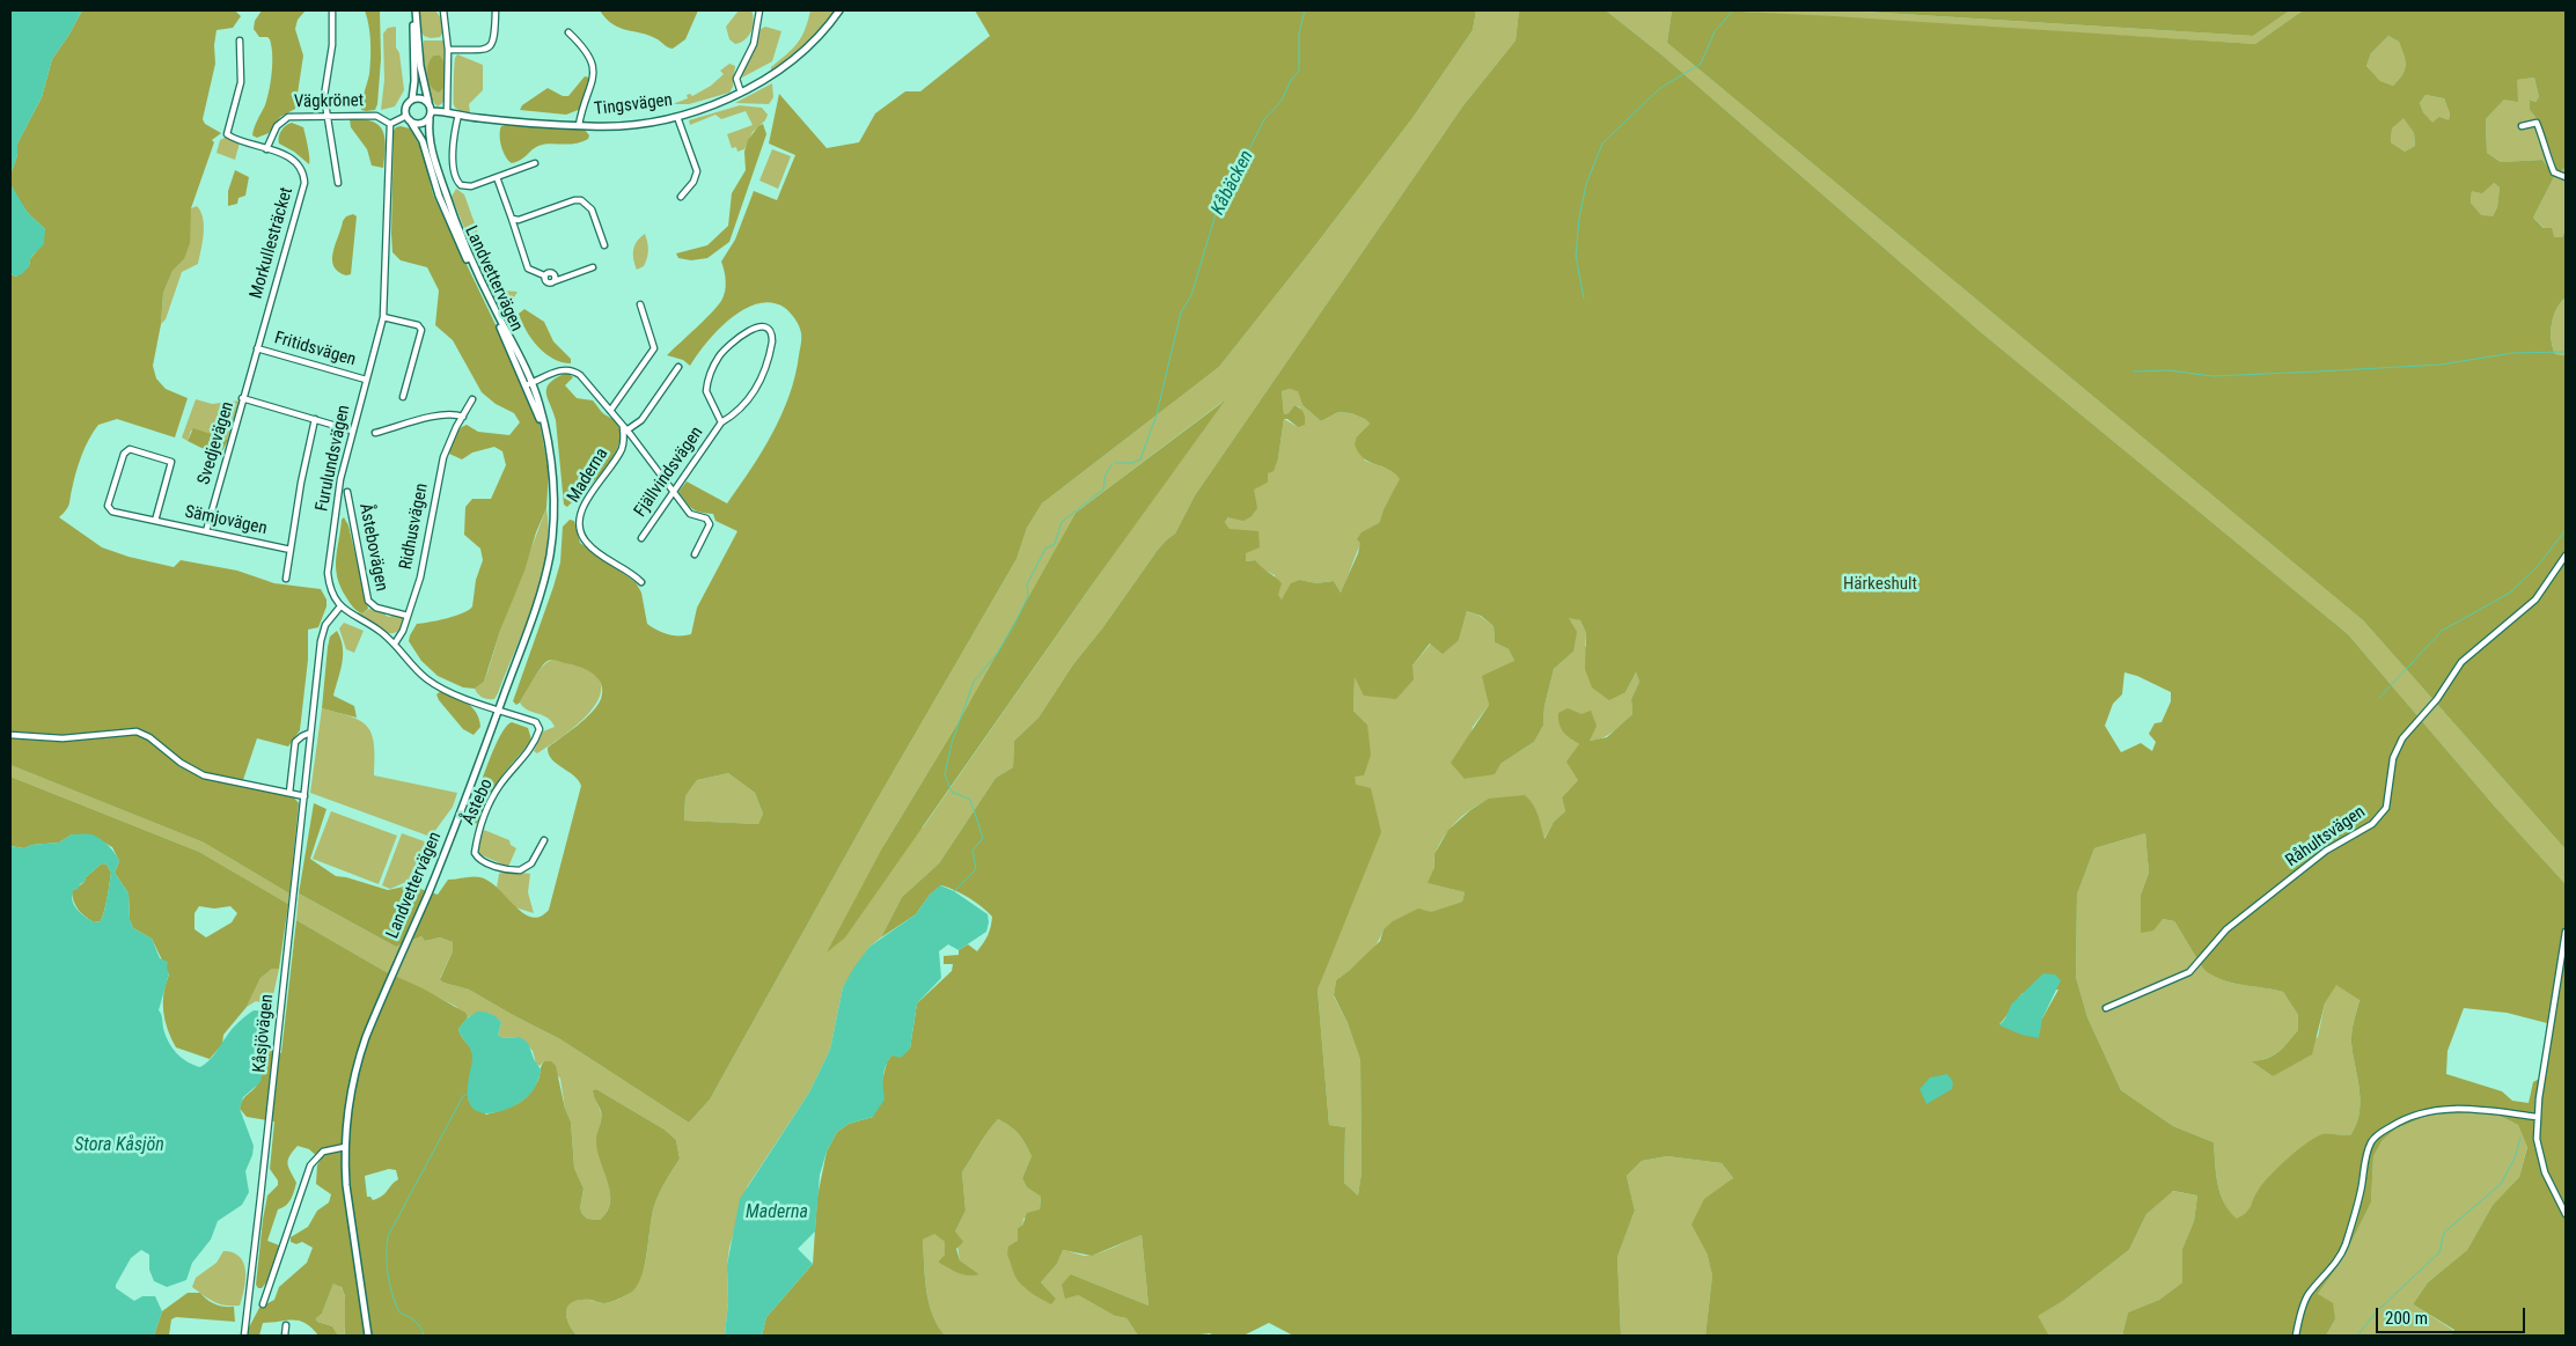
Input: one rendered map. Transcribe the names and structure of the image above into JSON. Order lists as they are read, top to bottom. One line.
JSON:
{"streets":{"street":["Vägkrönet","Tingsvägen","Morkullesträcket","Landvettervägen","Fritidsvägen","Svedjevägen","Furulundsvägen","Fjällvindsvägen","Maderna","Sämjovägen","Ridhusvägen","Åstebovägen","Åstebo","Råhultsvägen","Kåsjövägen"]},"crossings":[["Vägkrönet","Morkullesträcket"],["Vägkrönet","Furulundsvägen"],["Tingsvägen","Landvettervägen"],["Morkullesträcket","Fritidsvägen"],["Morkullesträcket","Svedjevägen"],["Landvettervägen","Åstebo"],["Fritidsvägen","Furulundsvägen"],["Svedjevägen","Furulundsvägen"],["Svedjevägen","Sämjovägen"],["Furulundsvägen","Kåsjövägen"],["Ridhusvägen","Åstebovägen"]],"water":["Kåbäcken","Stora Kåsjön","Maderna"],"parks":["Härkeshult"],"scale_bar":"200 m"}
